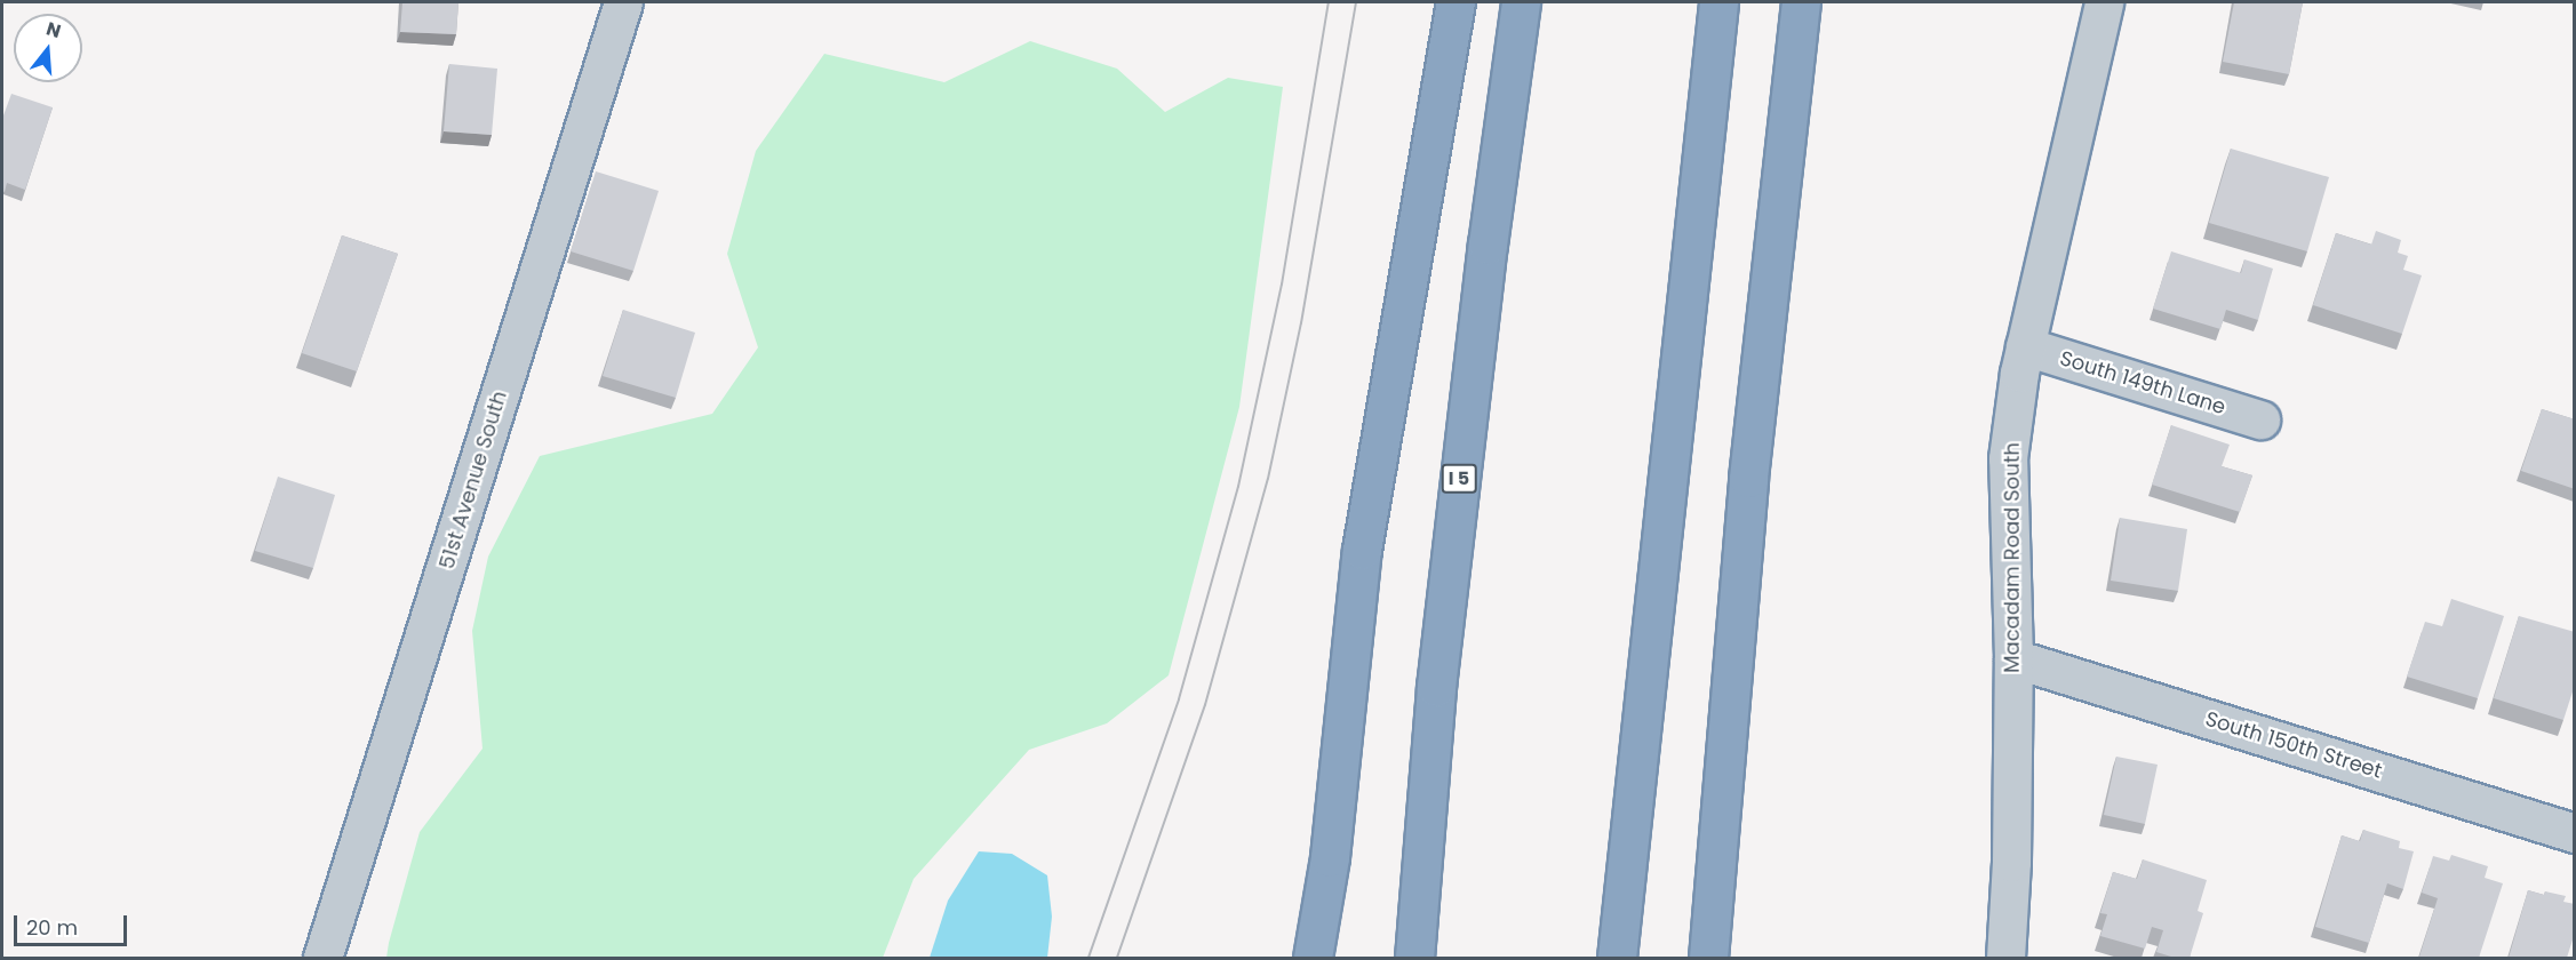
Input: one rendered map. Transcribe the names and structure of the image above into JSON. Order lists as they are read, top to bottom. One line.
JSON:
{"streets":{"highway":["I 5"],"street":["South 149th Lane","51st Avenue South","Macadam Road South","South 150th Street"]},"crossings":[["South 149th Lane","Macadam Road South"],["Macadam Road South","South 150th Street"]],"scale_bar":"20 m","north":"top"}
